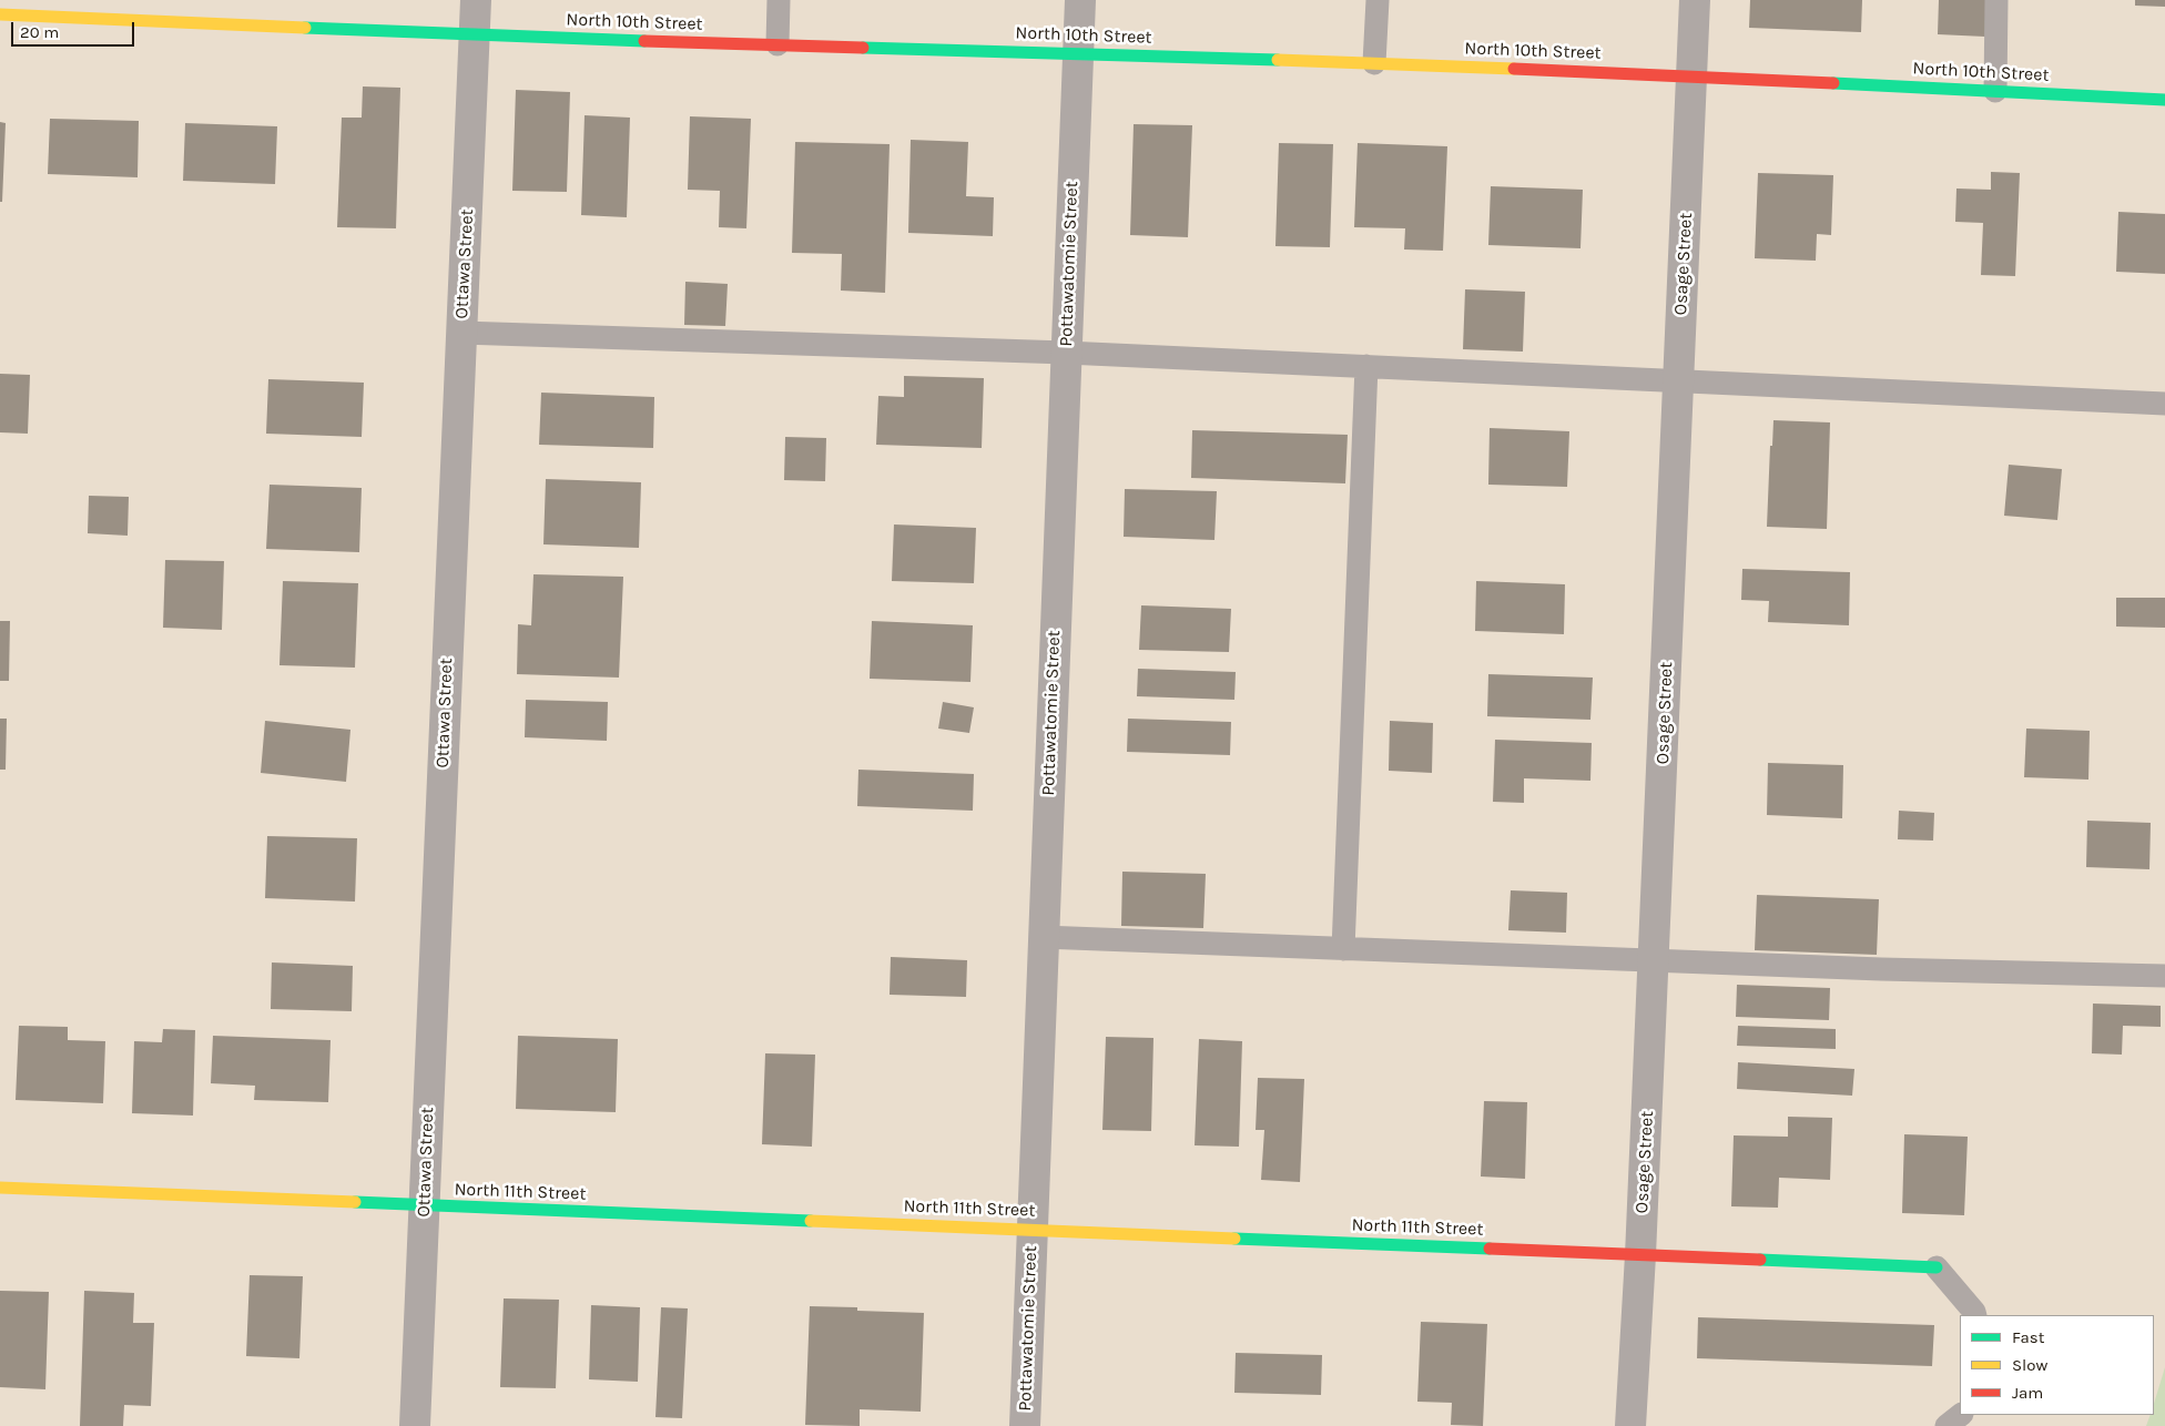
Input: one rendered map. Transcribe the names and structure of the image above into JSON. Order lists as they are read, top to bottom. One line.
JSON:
{"streets":{"street":["North 10th Street","Ottawa Street","Pottawatomie Street","Osage Street","North 11th Street"]},"crossings":[["North 10th Street","Ottawa Street"],["North 10th Street","Pottawatomie Street"],["North 10th Street","Osage Street"],["Ottawa Street","North 11th Street"],["Pottawatomie Street","North 11th Street"],["Osage Street","North 11th Street"]],"legend":["Fast","Slow","Jam"],"scale_bar":"20 m"}
